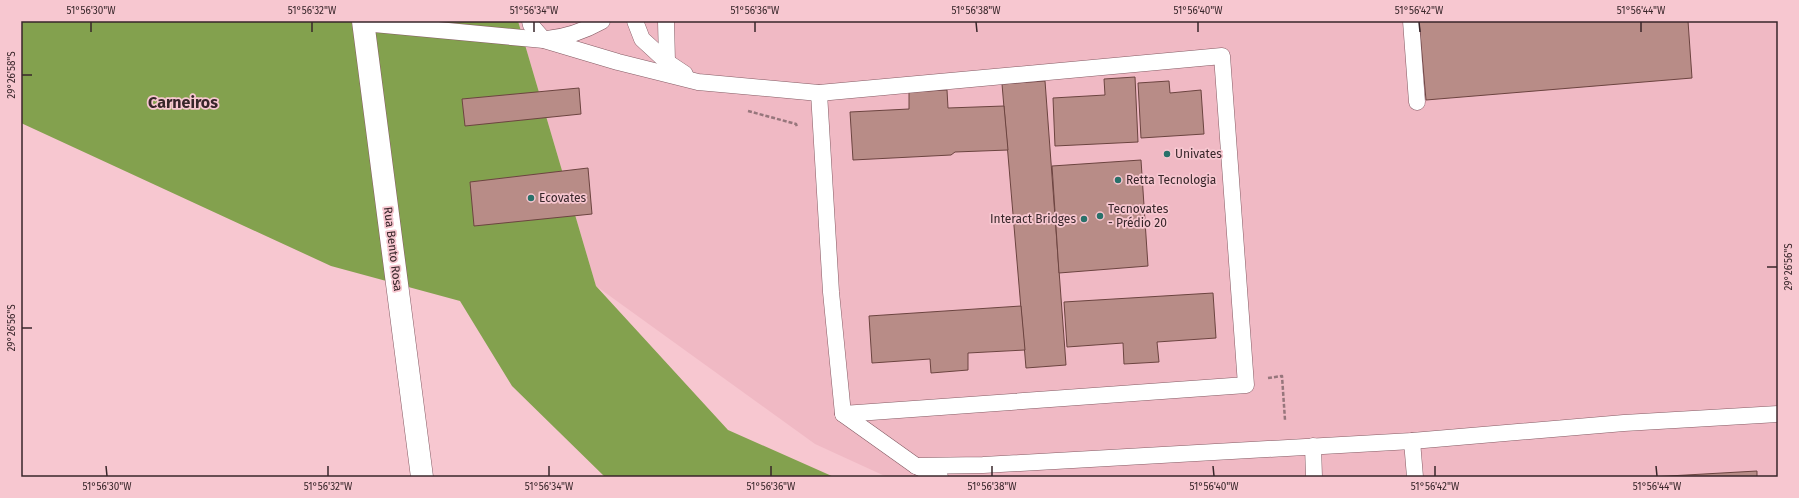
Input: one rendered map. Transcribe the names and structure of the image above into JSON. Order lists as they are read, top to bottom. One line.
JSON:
{"streets":{"main road":["Rua Bento Rosa"]},"districts":["Carneiros"],"places":["Univates","Retta Tecnologia","Ecovates","Tecnovates - Prédio 20","Interact Bridges"],"coordinates":["51°56'30\"W","51°56'32\"W","51°56'34\"W","51°56'36\"W","51°56'38\"W","51°56'40\"W","51°56'42\"W","51°56'44\"W","29°26'58\"S","29°26'56\"S"]}
